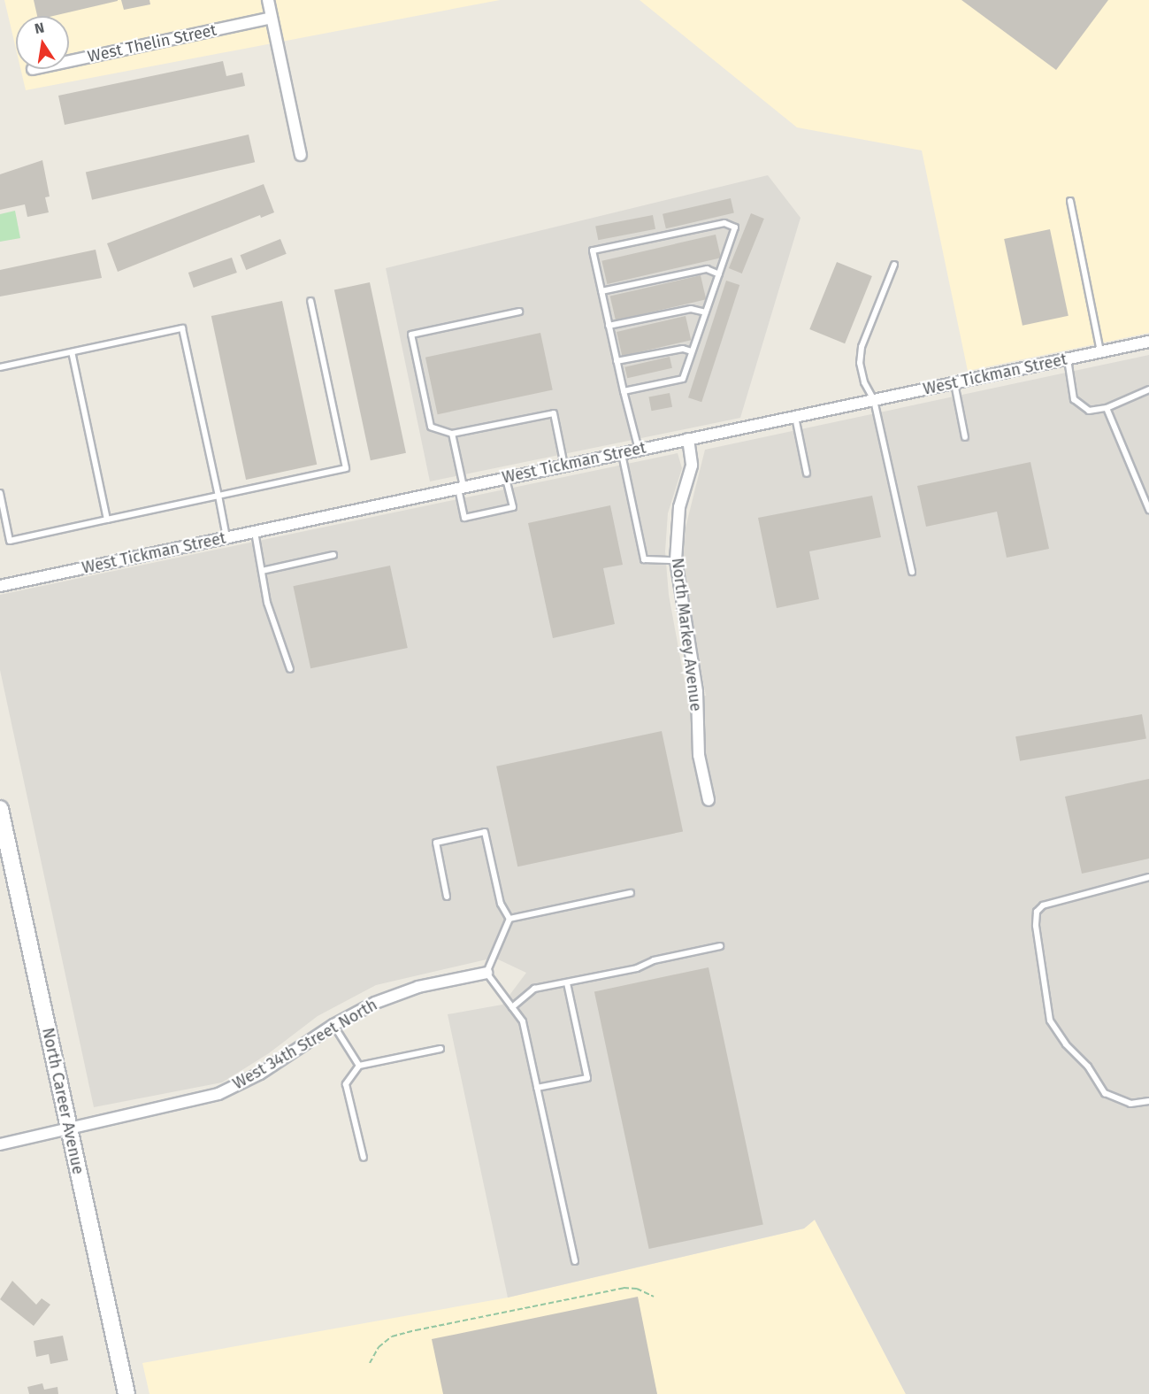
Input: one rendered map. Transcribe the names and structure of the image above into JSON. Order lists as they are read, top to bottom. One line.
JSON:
{"streets":{"street":["West Thelin Street","West Tickman Street","North Markey Avenue","West 34th Street North","North Career Avenue"]},"crossings":[["West Tickman Street","North Markey Avenue"],["West 34th Street North","North Career Avenue"]],"north":"top"}
